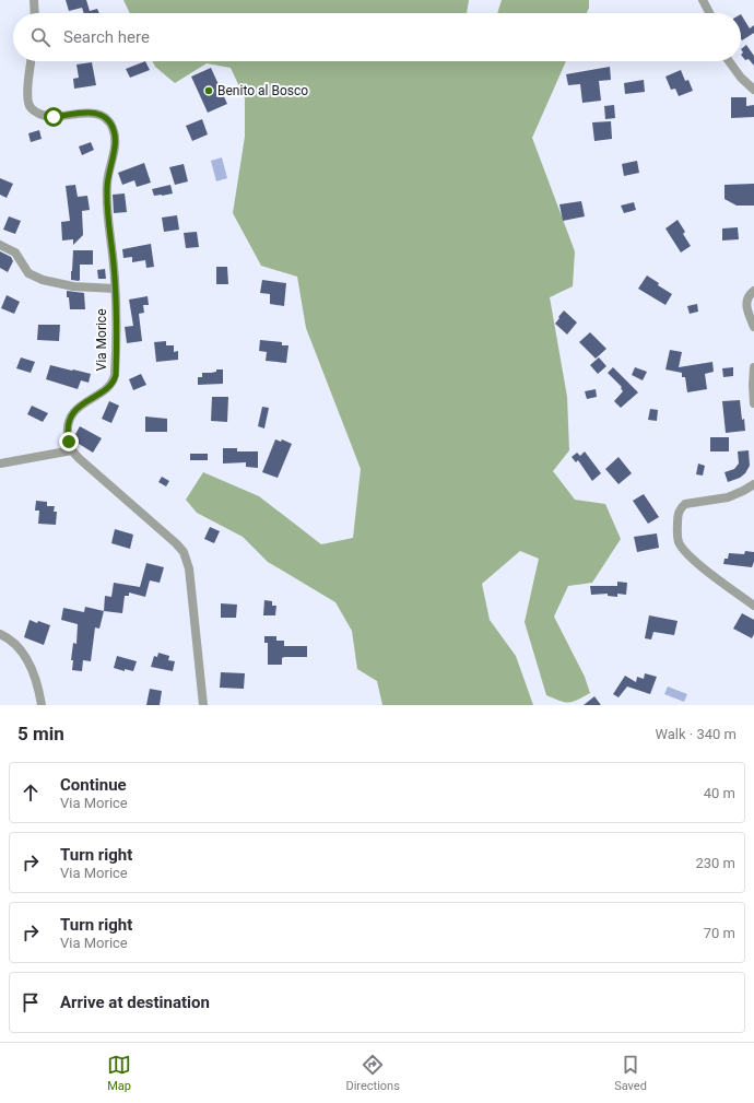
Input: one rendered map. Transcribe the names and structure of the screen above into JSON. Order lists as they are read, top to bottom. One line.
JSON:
{"streets":{"street":["Via Morice"]},"places":["Benito al Bosco"],"page":{"search":"Search here","heading":["5 min","Walk · 340 m"],"list":[["Continue","Via Morice","40 m"],["Turn right","Via Morice","230 m"],["Turn right","Via Morice","70 m"],"Arrive at destination"],"nav":["Map","Directions","Saved"]}}
